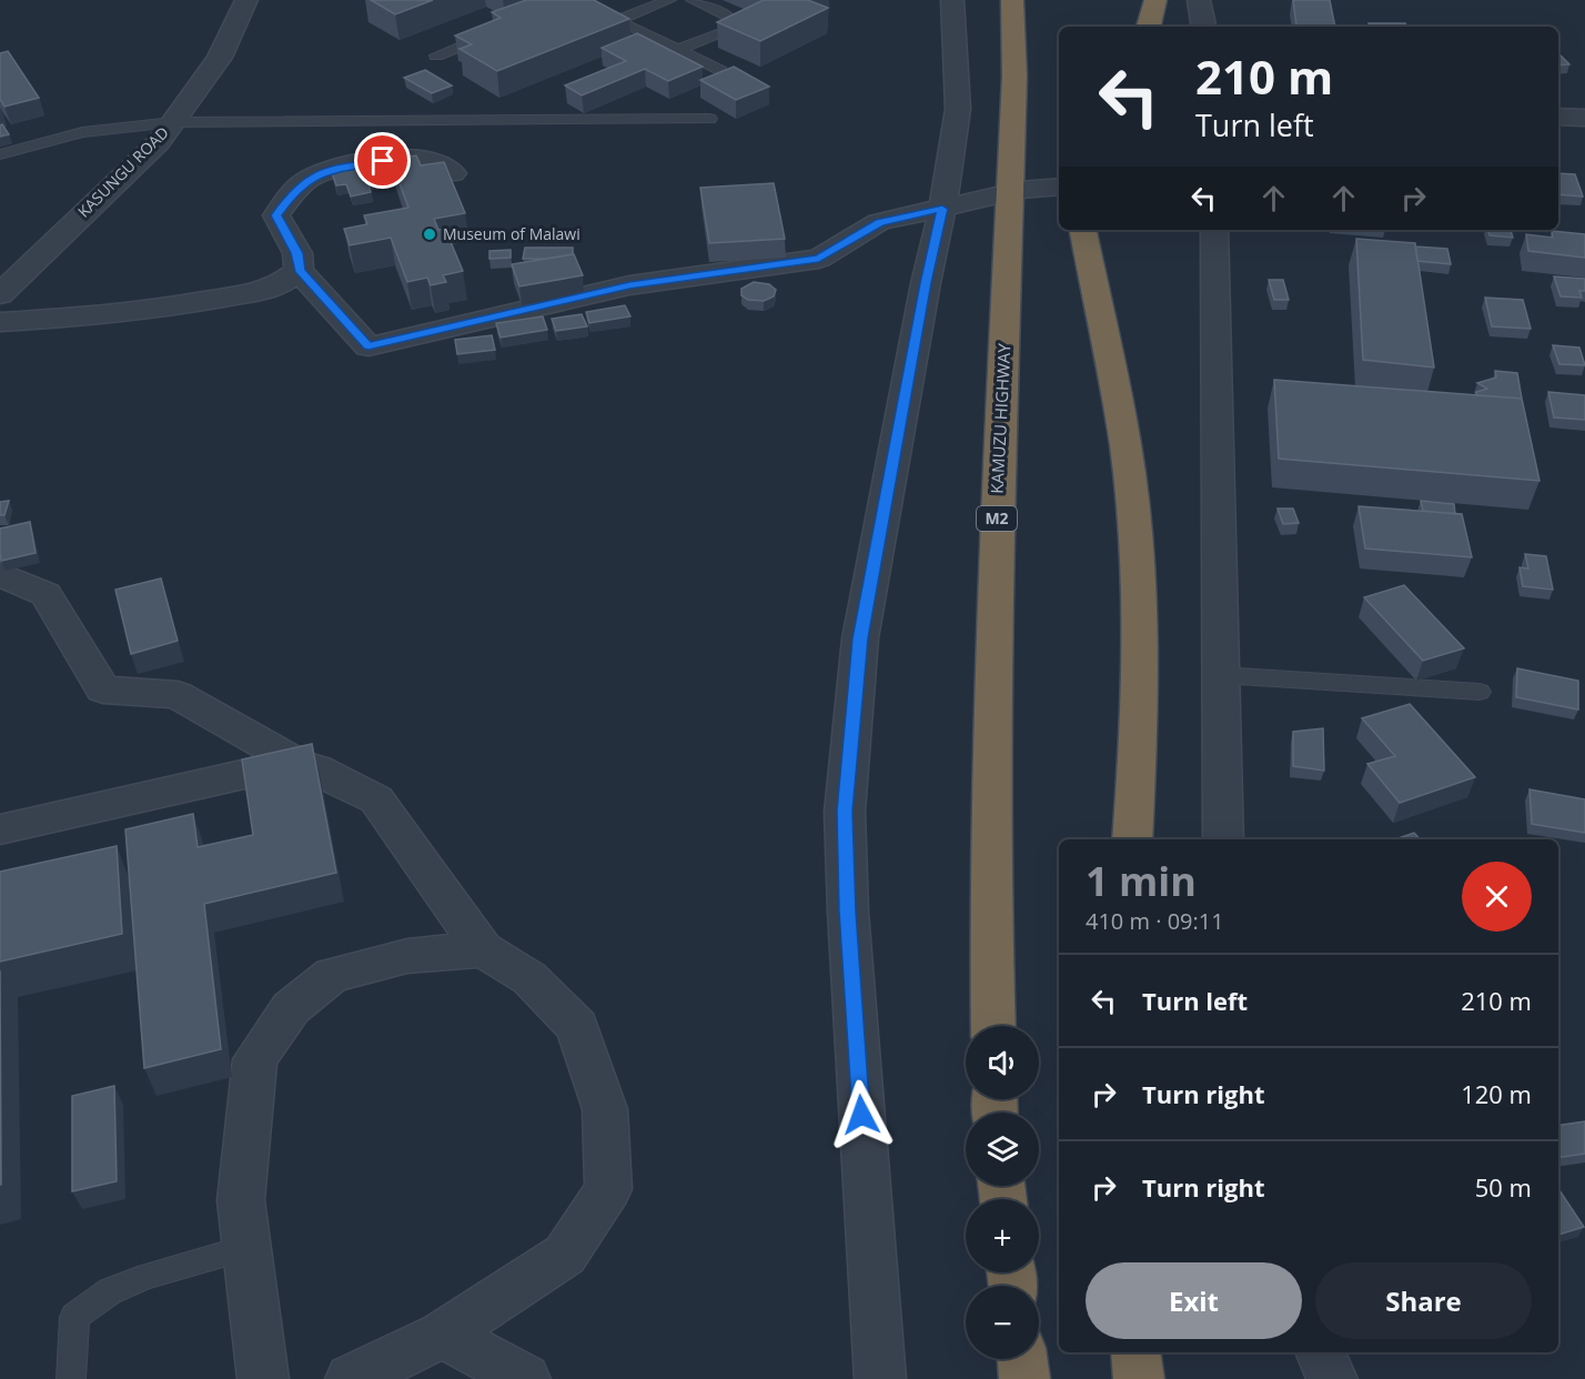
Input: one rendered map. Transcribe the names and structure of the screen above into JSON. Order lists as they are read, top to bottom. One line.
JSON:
{"streets":{"highway":["KAMUZU HIGHWAY","M2"],"street":["KASUNGU ROAD"]},"places":["Museum of Malawi"],"page":{"turn":["210 m","Turn left"],"heading":["1 min","410 m · 09:11"],"list":[{"name":"Turn left","value":"210 m"},{"name":"Turn right","value":"120 m"},{"name":"Turn right","value":"50 m"}],"map_buttons":["+","−"],"buttons":["Exit","Share"]}}
